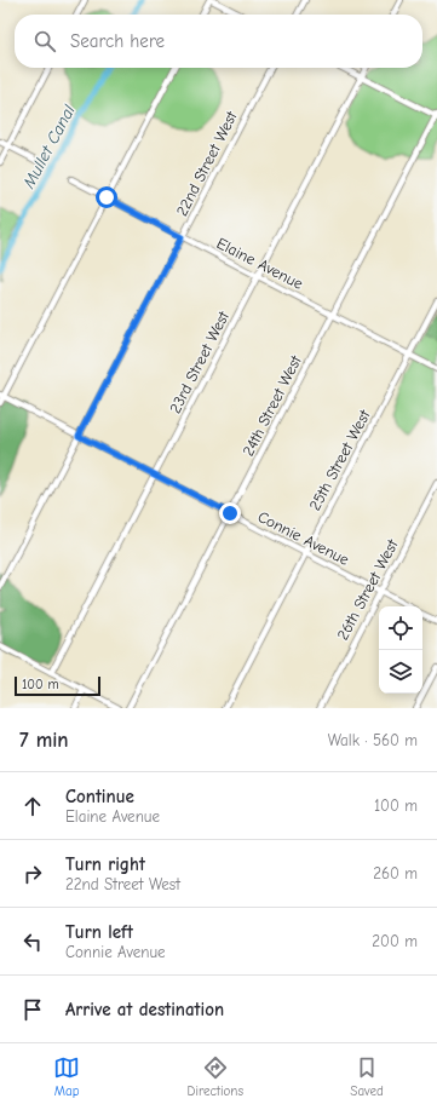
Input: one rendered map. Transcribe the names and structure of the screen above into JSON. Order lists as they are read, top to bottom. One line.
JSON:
{"streets":{"street":["22nd Street West","Elaine Avenue","23rd Street West","24th Street West","25th Street West","Connie Avenue","26th Street West"]},"crossings":[["22nd Street West","Elaine Avenue"],["22nd Street West","Connie Avenue"],["Elaine Avenue","23rd Street West"],["Elaine Avenue","24th Street West"],["Elaine Avenue","25th Street West"],["23rd Street West","Connie Avenue"],["24th Street West","Connie Avenue"],["25th Street West","Connie Avenue"],["Connie Avenue","26th Street West"]],"water":["Mullet Canal"],"scale_bar":"100 m","page":{"search":"Search here","scale":"100 m","heading":["7 min","Walk · 560 m"],"list":[["Continue","Elaine Avenue","100 m"],["Turn right","22nd Street West","260 m"],["Turn left","Connie Avenue","200 m"],"Arrive at destination"],"nav":["Map","Directions","Saved"]}}
